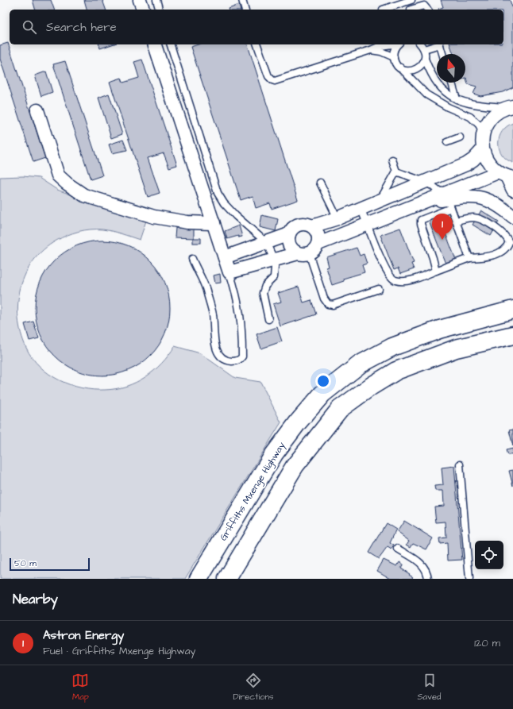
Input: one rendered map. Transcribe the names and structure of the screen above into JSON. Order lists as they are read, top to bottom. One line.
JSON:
{"streets":{"street":["Griffiths Mxenge Highway"]},"scale_bar":"50 m","north":"top","page":{"search":"Search here","pins":"1","scale":"50 m","heading":"Nearby","list":[{"mark":"1","name":"Astron Energy","note":"Fuel · Griffiths Mxenge Highway","value":"120 m"}],"nav":["Map","Directions","Saved"]}}
